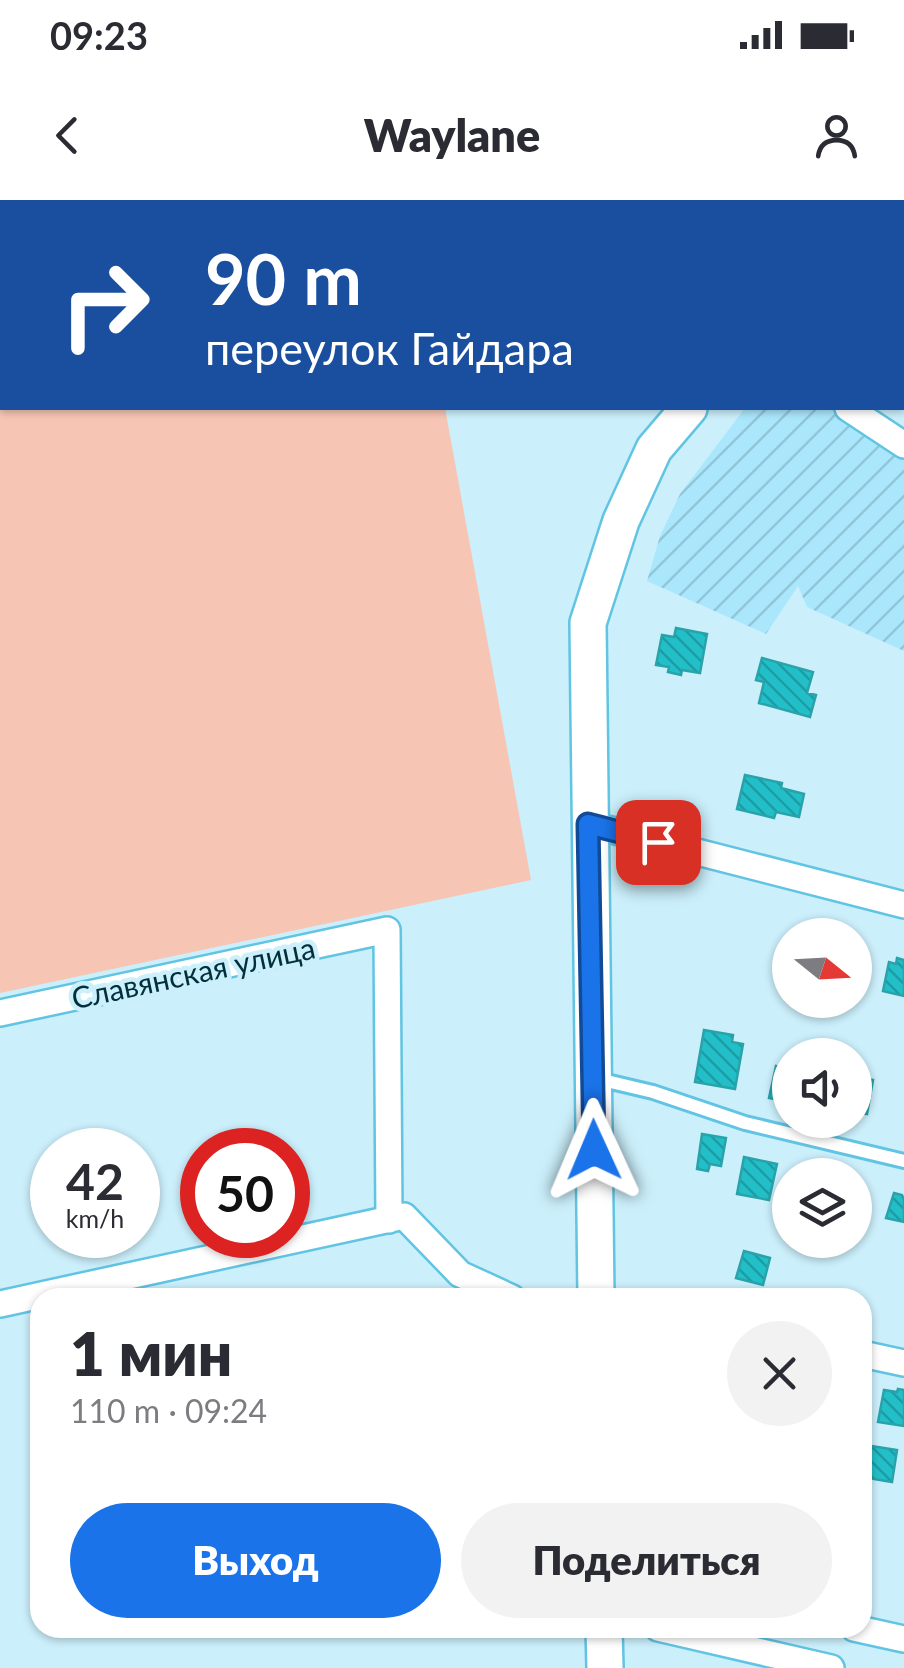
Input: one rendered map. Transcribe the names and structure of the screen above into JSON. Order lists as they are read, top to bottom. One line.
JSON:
{"streets":{"street":["Славянская улица"]},"north":"right","page":{"status":"09:23","header":"Waylane","turn":["90 m","переулок Гайдара"],"speed":"42 km/h","limit":"50","heading":["1 мин","110 m · 09:24"],"buttons":["Выход","Поделиться"]}}
